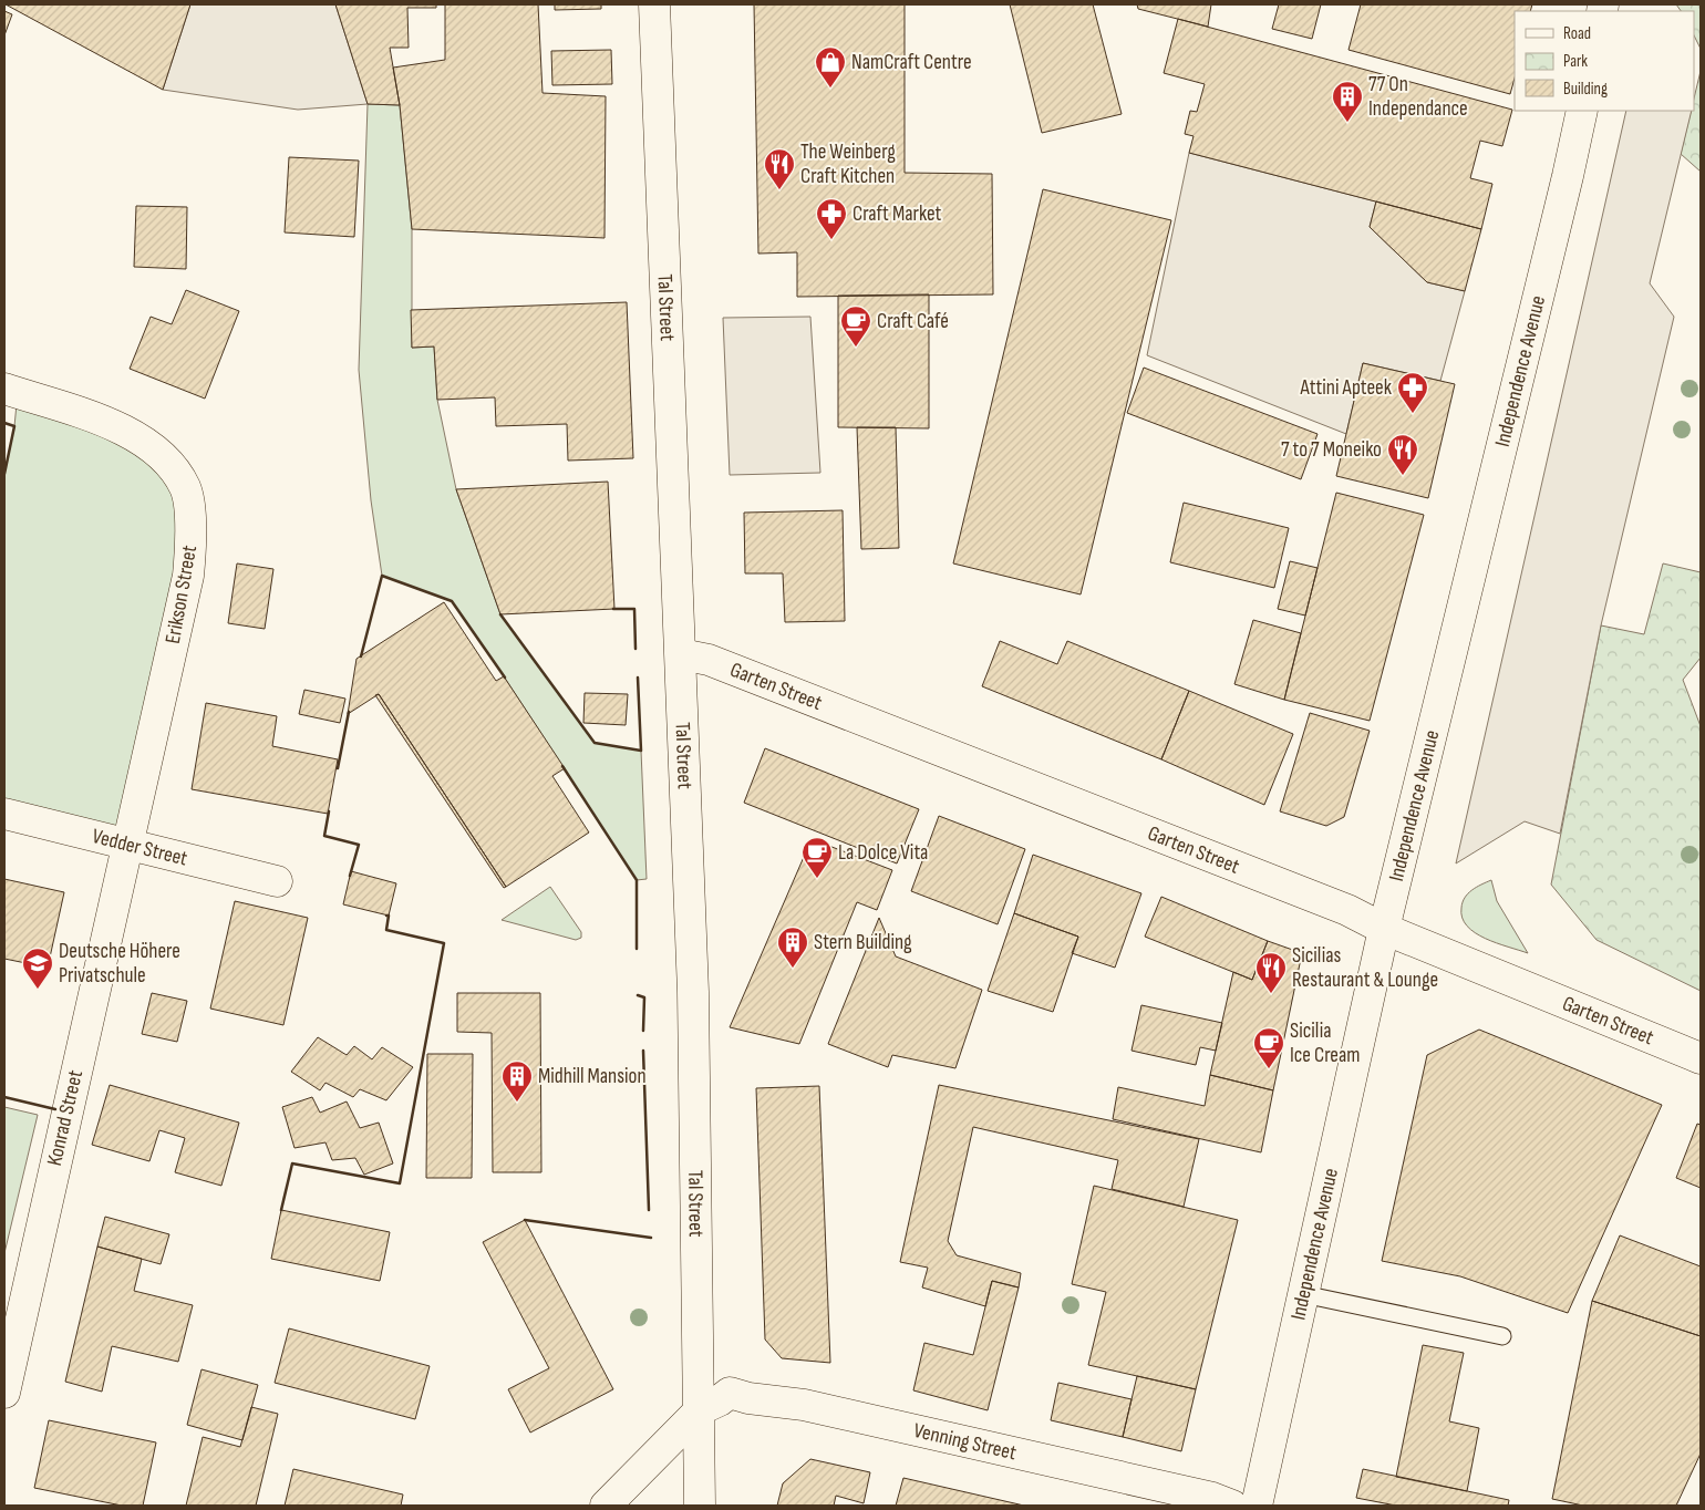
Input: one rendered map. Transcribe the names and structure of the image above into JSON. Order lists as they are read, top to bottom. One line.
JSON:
{"streets":{"street":["Tal Street","Independence Avenue","Erikson Street","Garten Street","Vedder Street","Konrad Street","Venning Street"]},"crossings":[["Tal Street","Garten Street"],["Tal Street","Venning Street"],["Independence Avenue","Garten Street"],["Erikson Street","Vedder Street"],["Erikson Street","Konrad Street"],["Vedder Street","Konrad Street"]],"places":{"shop":["NamCraft Centre"],"building":["77 On Independance","Stern Building","Midhill Mansion"],"restaurant":["The Weinberg Craft Kitchen","7 to 7 Moneiko","Sicilias Restaurant & Lounge"],"pharmacy":["Craft Market","Attini Apteek"],"cafe":["Craft Café","La Dolce Vita","Sicilia Ice Cream"],"school or university":["Deutsche Höhere Privatschule"]},"legend":["Road","Park","Building"]}
